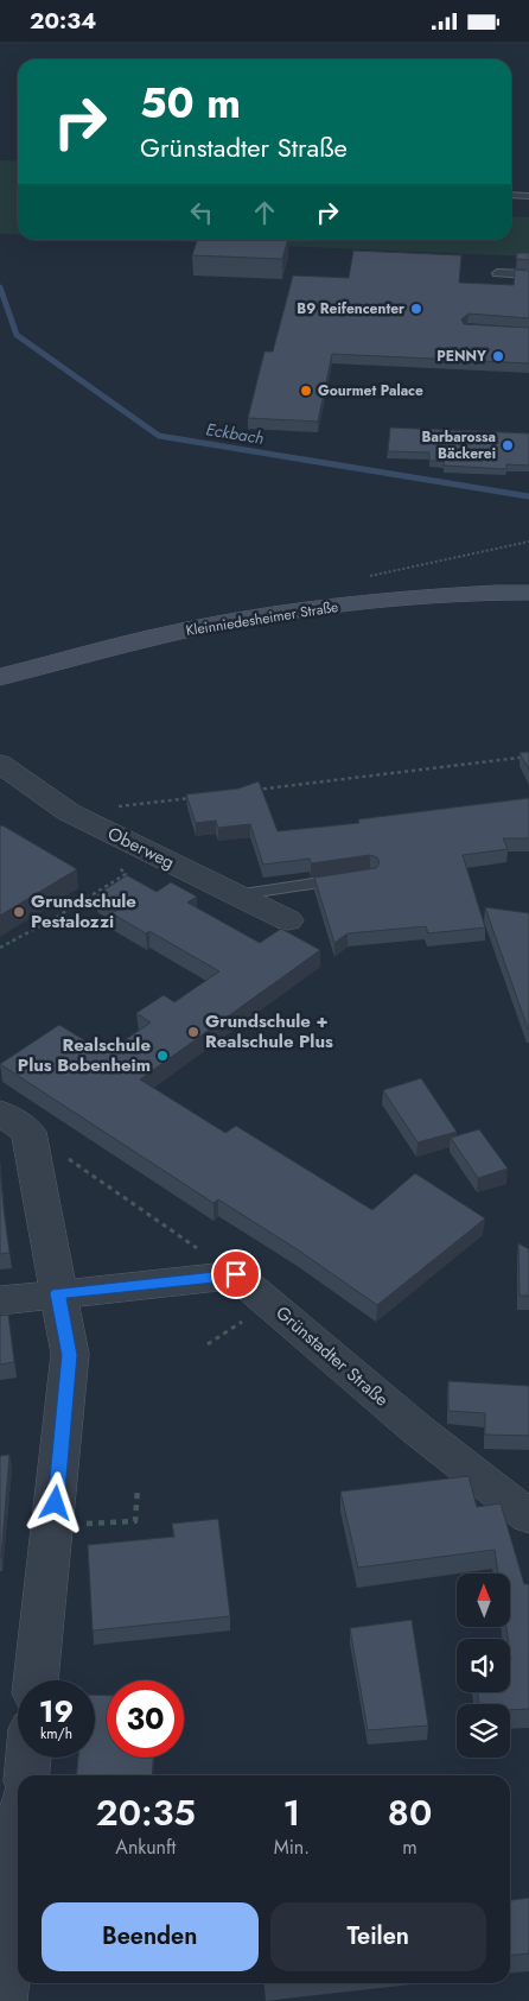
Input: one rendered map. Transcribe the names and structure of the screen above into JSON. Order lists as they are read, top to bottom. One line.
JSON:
{"streets":{"main road":["Kleinniedesheimer Straße"],"street":["Oberweg","Grünstadter Straße"]},"water":["Eckbach"],"places":["B9 Reifencenter","PENNY","Gourmet Palace","Barbarossa Bäckerei","Grundschule Pestalozzi","Grundschule + Realschule Plus","Realschule Plus Bobenheim"],"north":"top","page":{"status":"20:34","turn":["50 m","Grünstadter Straße"],"speed":"19 km/h","limit":"30","eta":["20:35","Ankunft","1","Min.","80","m"],"buttons":["Beenden","Teilen"]}}
